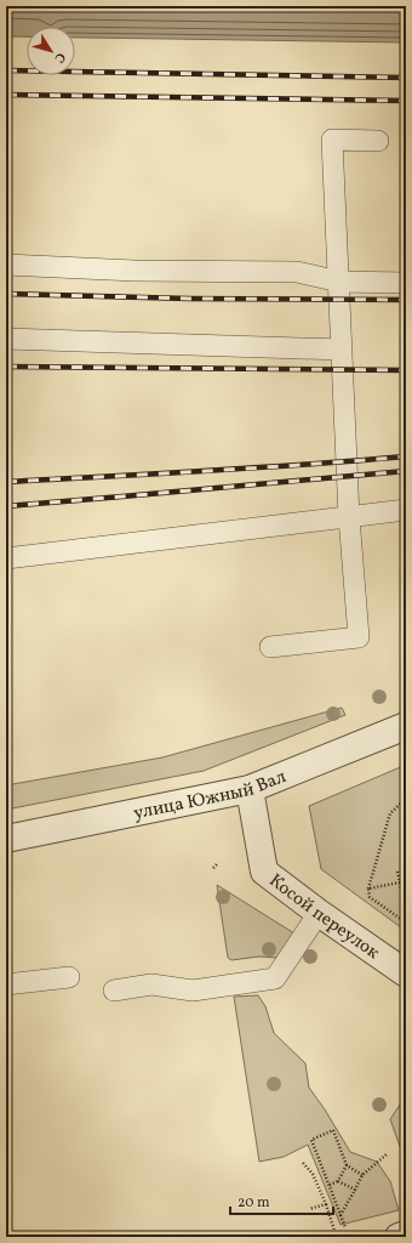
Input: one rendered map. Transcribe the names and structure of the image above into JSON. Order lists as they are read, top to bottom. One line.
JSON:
{"streets":{"street":["улица Южный Вал","Косой переулок"]},"crossings":[["улица Южный Вал","Косой переулок"]],"scale_bar":"20 m","north":"bottom right"}
